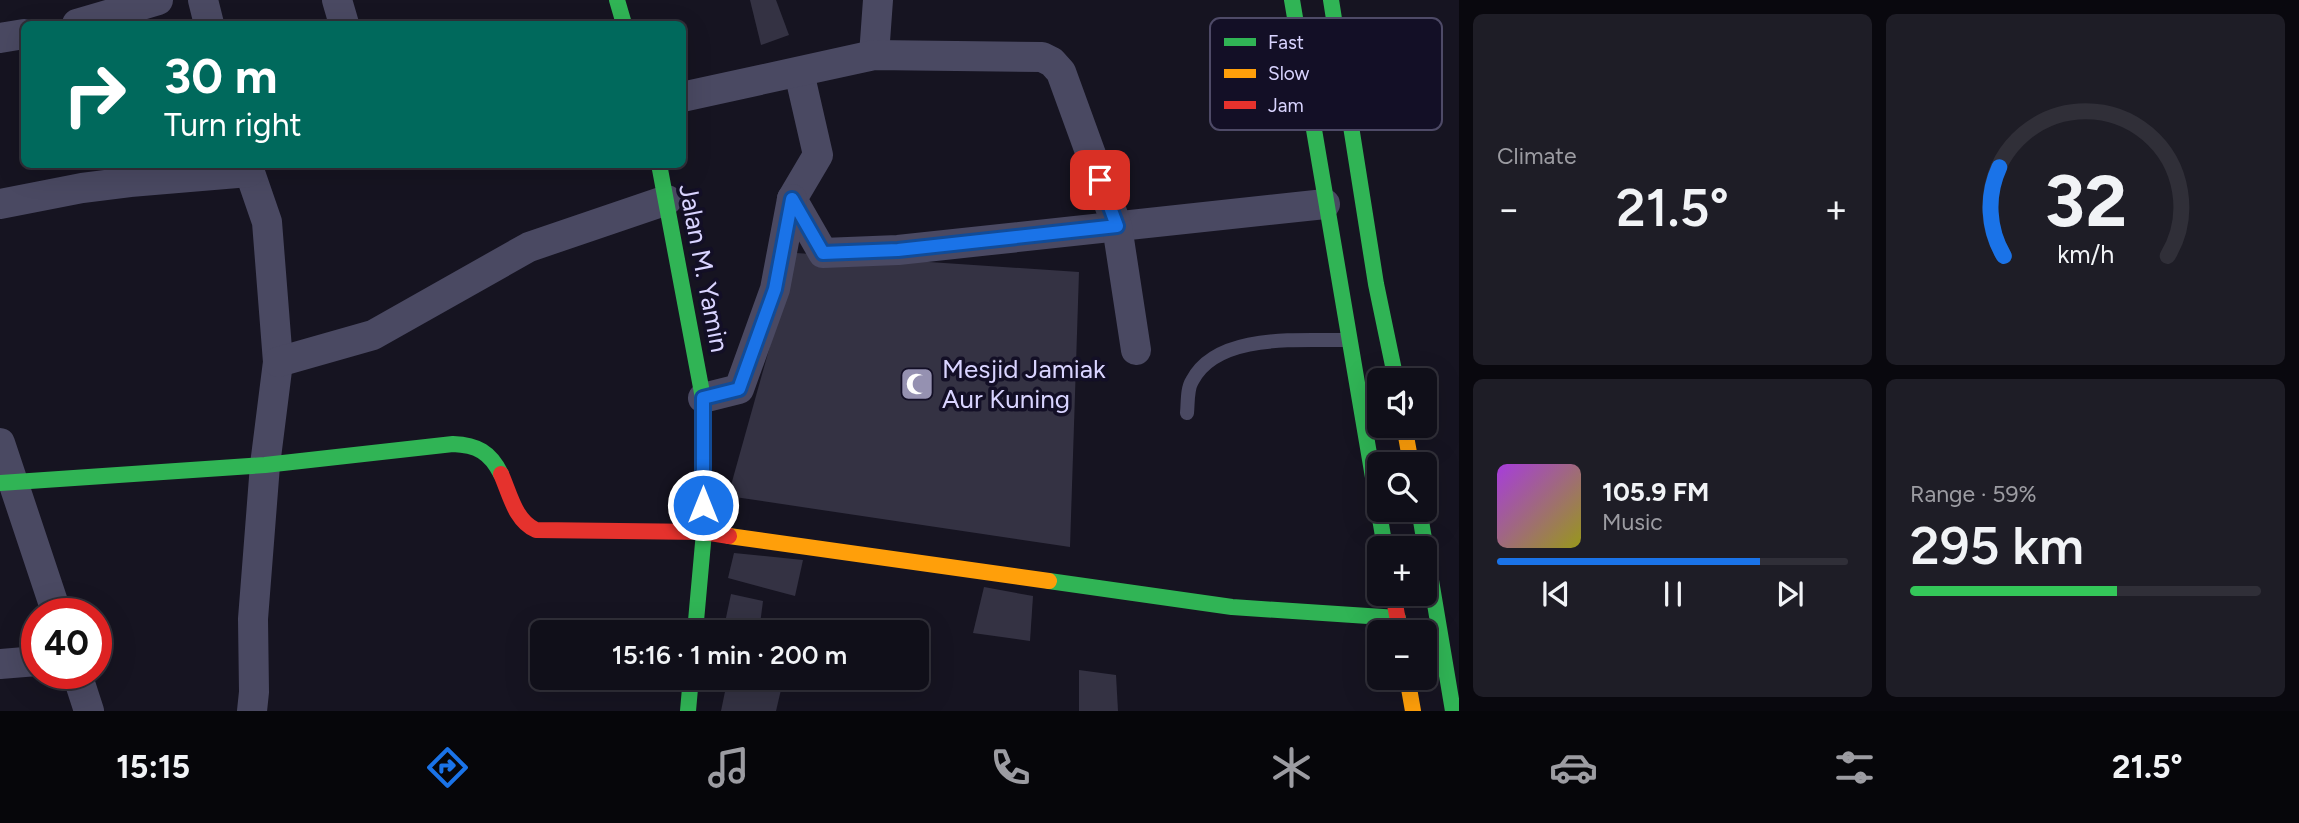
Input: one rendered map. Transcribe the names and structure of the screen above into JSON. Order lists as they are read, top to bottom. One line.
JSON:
{"streets":{"main road":["Jalan M. Yamin"]},"places":{"mosque":["Mesjid Jamiak Aur Kuning"]},"legend":["Fast","Slow","Jam"],"page":{"tile":["Climate",["Range · 59%","295 km"]],"turn":["30 m","Turn right"],"heat":["−","21.5°","+"],"map_buttons":["+","−"],"song":["105.9 FM","Music"],"limit":"40","trip":"15:16 · 1 min · 200 m","tabs":["15:15","21.5°"],"gauge":["32","km/h"]}}
